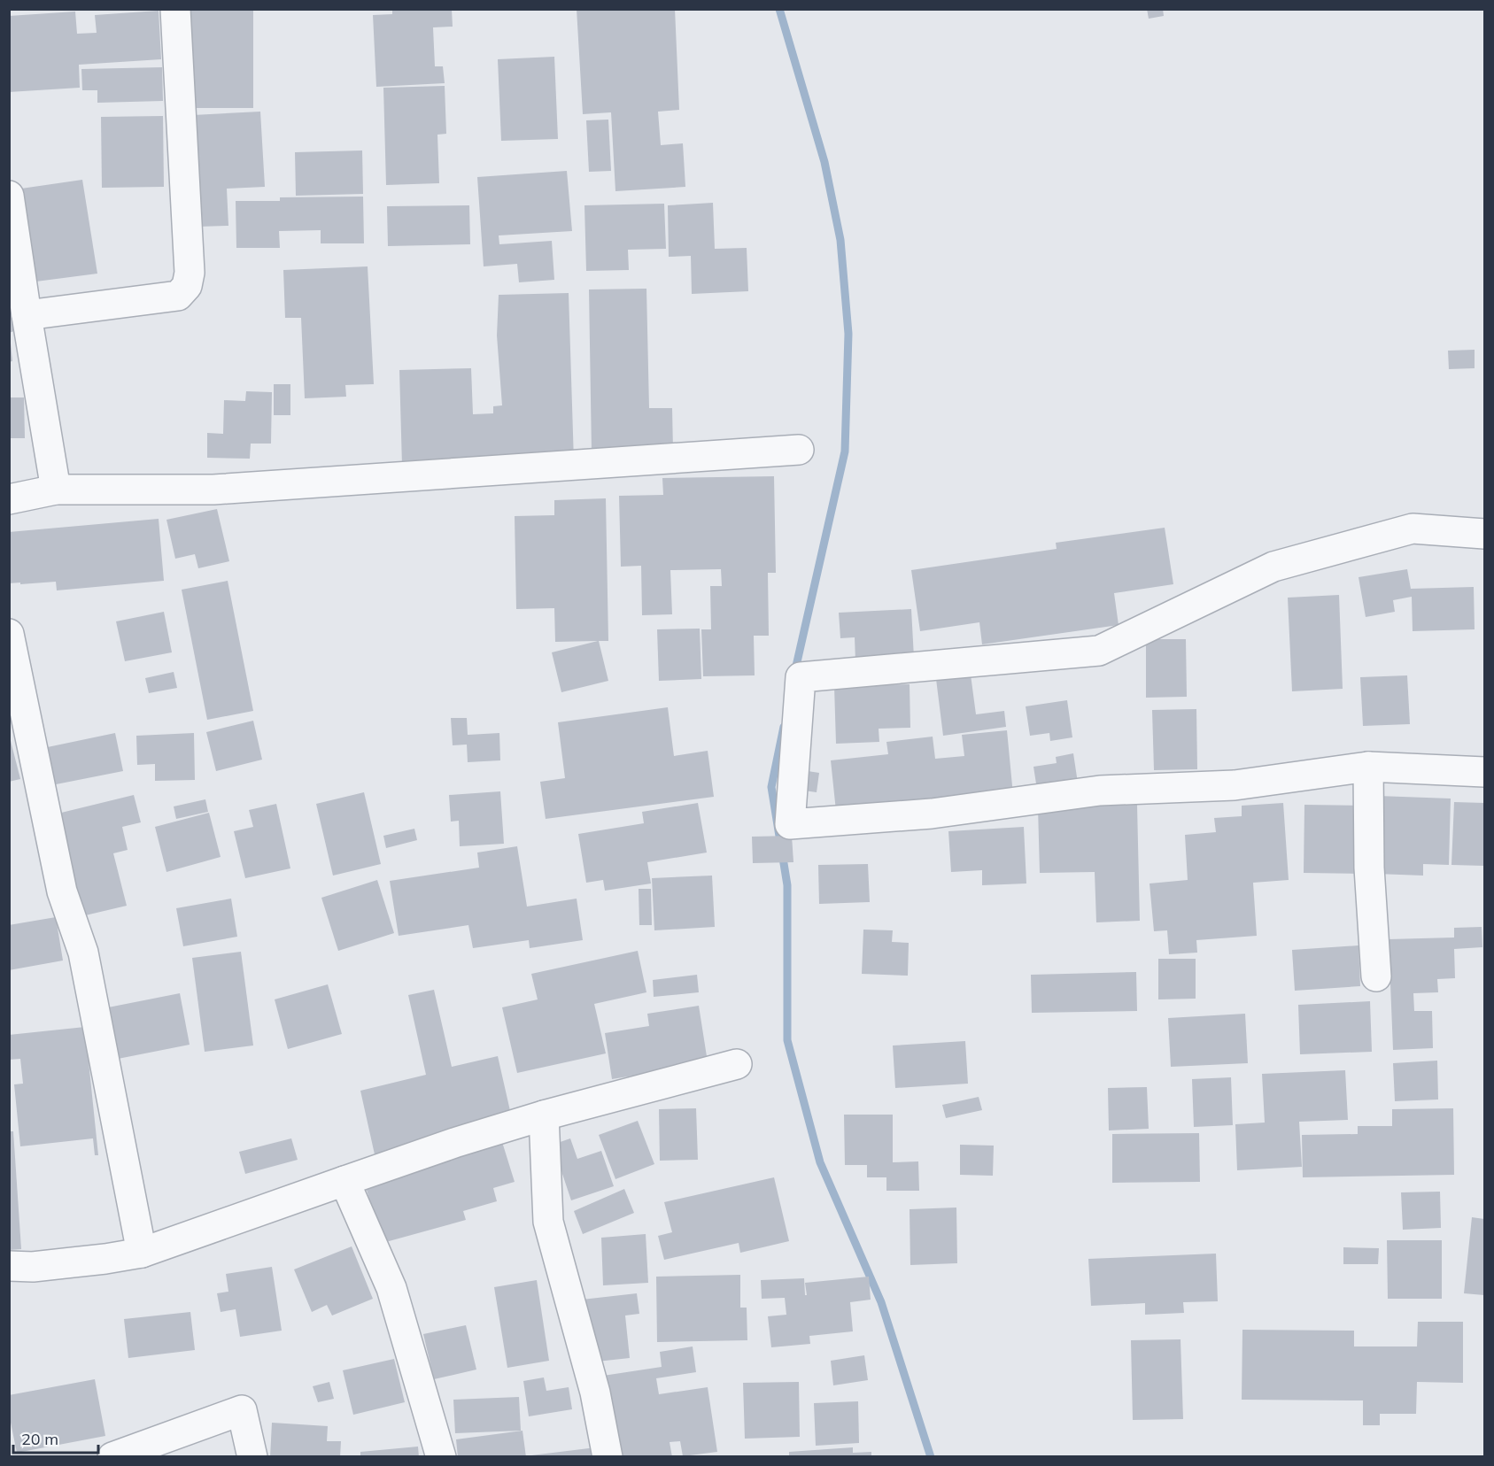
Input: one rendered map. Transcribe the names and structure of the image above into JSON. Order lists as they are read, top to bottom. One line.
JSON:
{"scale_bar":"20 m"}
